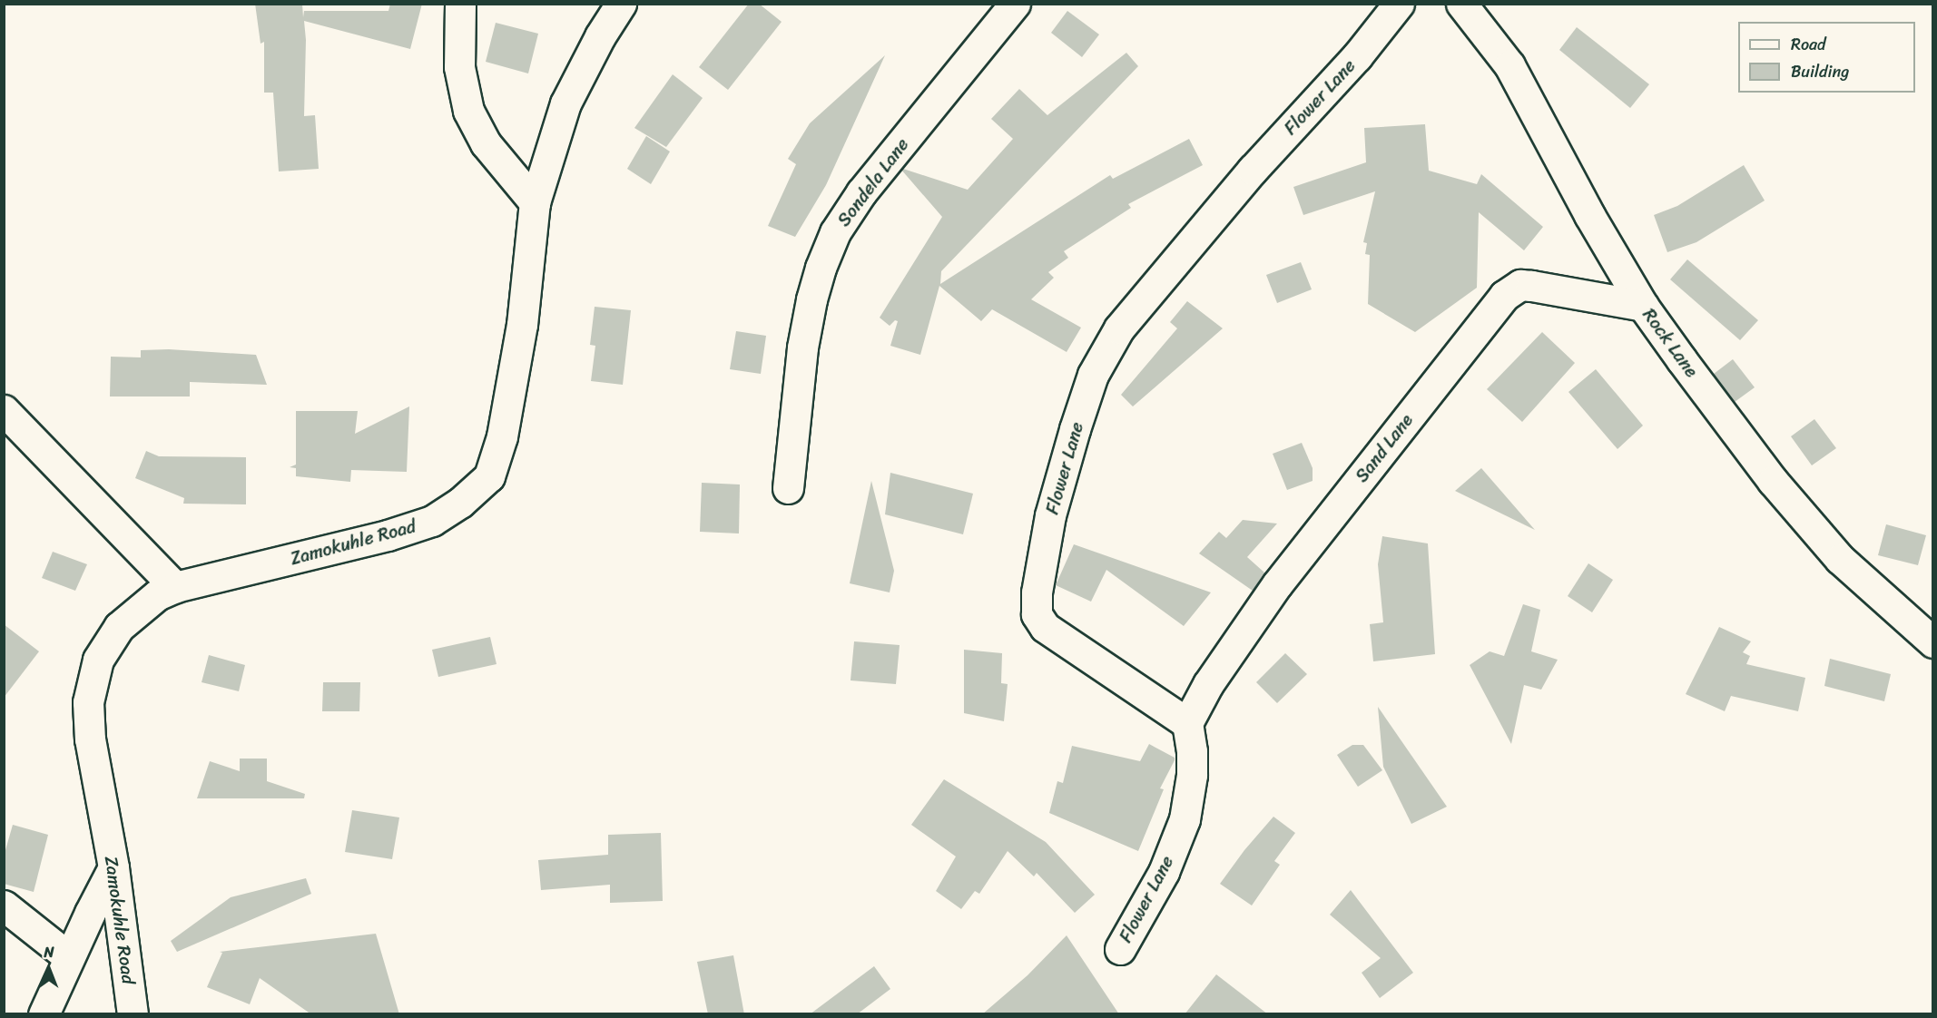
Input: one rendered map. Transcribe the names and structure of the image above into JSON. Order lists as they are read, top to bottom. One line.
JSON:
{"streets":{"street":["Flower Lane","Sondela Lane","Rock Lane","Sand Lane","Zamokuhle Road"]},"crossings":[["Flower Lane","Sand Lane"],["Rock Lane","Sand Lane"]],"legend":["Road","Building"],"north":"top"}
